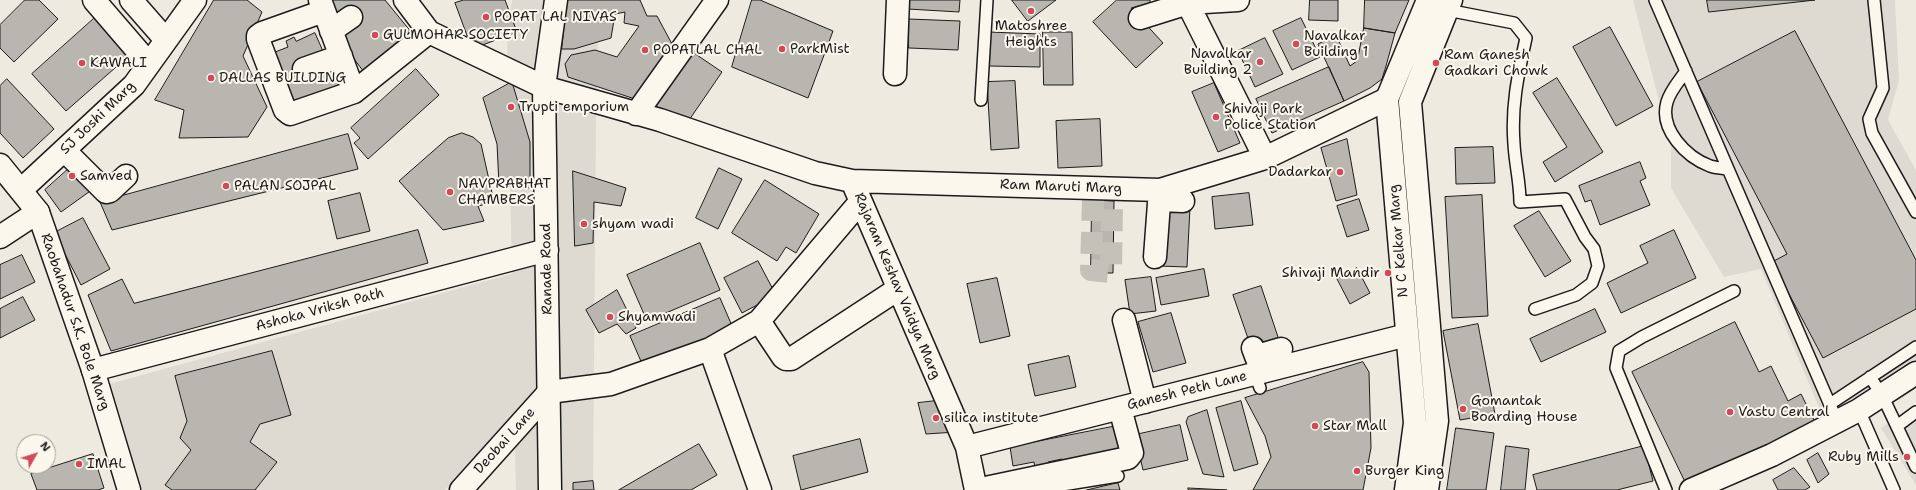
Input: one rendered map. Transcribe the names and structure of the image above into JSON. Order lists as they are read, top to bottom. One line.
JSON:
{"streets":{"street":["SJ Joshi Marg","Ram Maruti Marg","N C Kelkar Marg","Ranade Road","Rajaram Keshav Vaidya Marg","Ashoka Vriksh Path","Raobahadur S.K. Bole Marg","Ganesh Peth Lane","Deobai Lane"]},"crossings":[["SJ Joshi Marg","Raobahadur S.K. Bole Marg"],["Ram Maruti Marg","N C Kelkar Marg"],["Ram Maruti Marg","Rajaram Keshav Vaidya Marg"],["N C Kelkar Marg","Ganesh Peth Lane"],["Ranade Road","Rajaram Keshav Vaidya Marg"],["Ranade Road","Ashoka Vriksh Path"],["Ranade Road","Deobai Lane"],["Rajaram Keshav Vaidya Marg","Ganesh Peth Lane"],["Ashoka Vriksh Path","Raobahadur S.K. Bole Marg"]],"places":["Matoshree Heights","POPAT LAL NIVAS","GULMOHAR SOCIETY","Navalkar Building 1","ParkMist","POPATLAL CHAL","Navalkar Building 2","KAWALI","Ram Ganesh Gadkari Chowk","DALLAS BUILDING","Trupti emporium","Shivaji Park Police Station","Dadarkar","Samved","PALAN SOJPAL","NAVPRABHAT CHAMBERS","shyam wadi","Shivaji Mandir","Shyamwadi","Gomantak Boarding House","Vastu Central","silica institute","Star Mall","Ruby Mills","IMAL","Burger King"],"north":"top right"}
